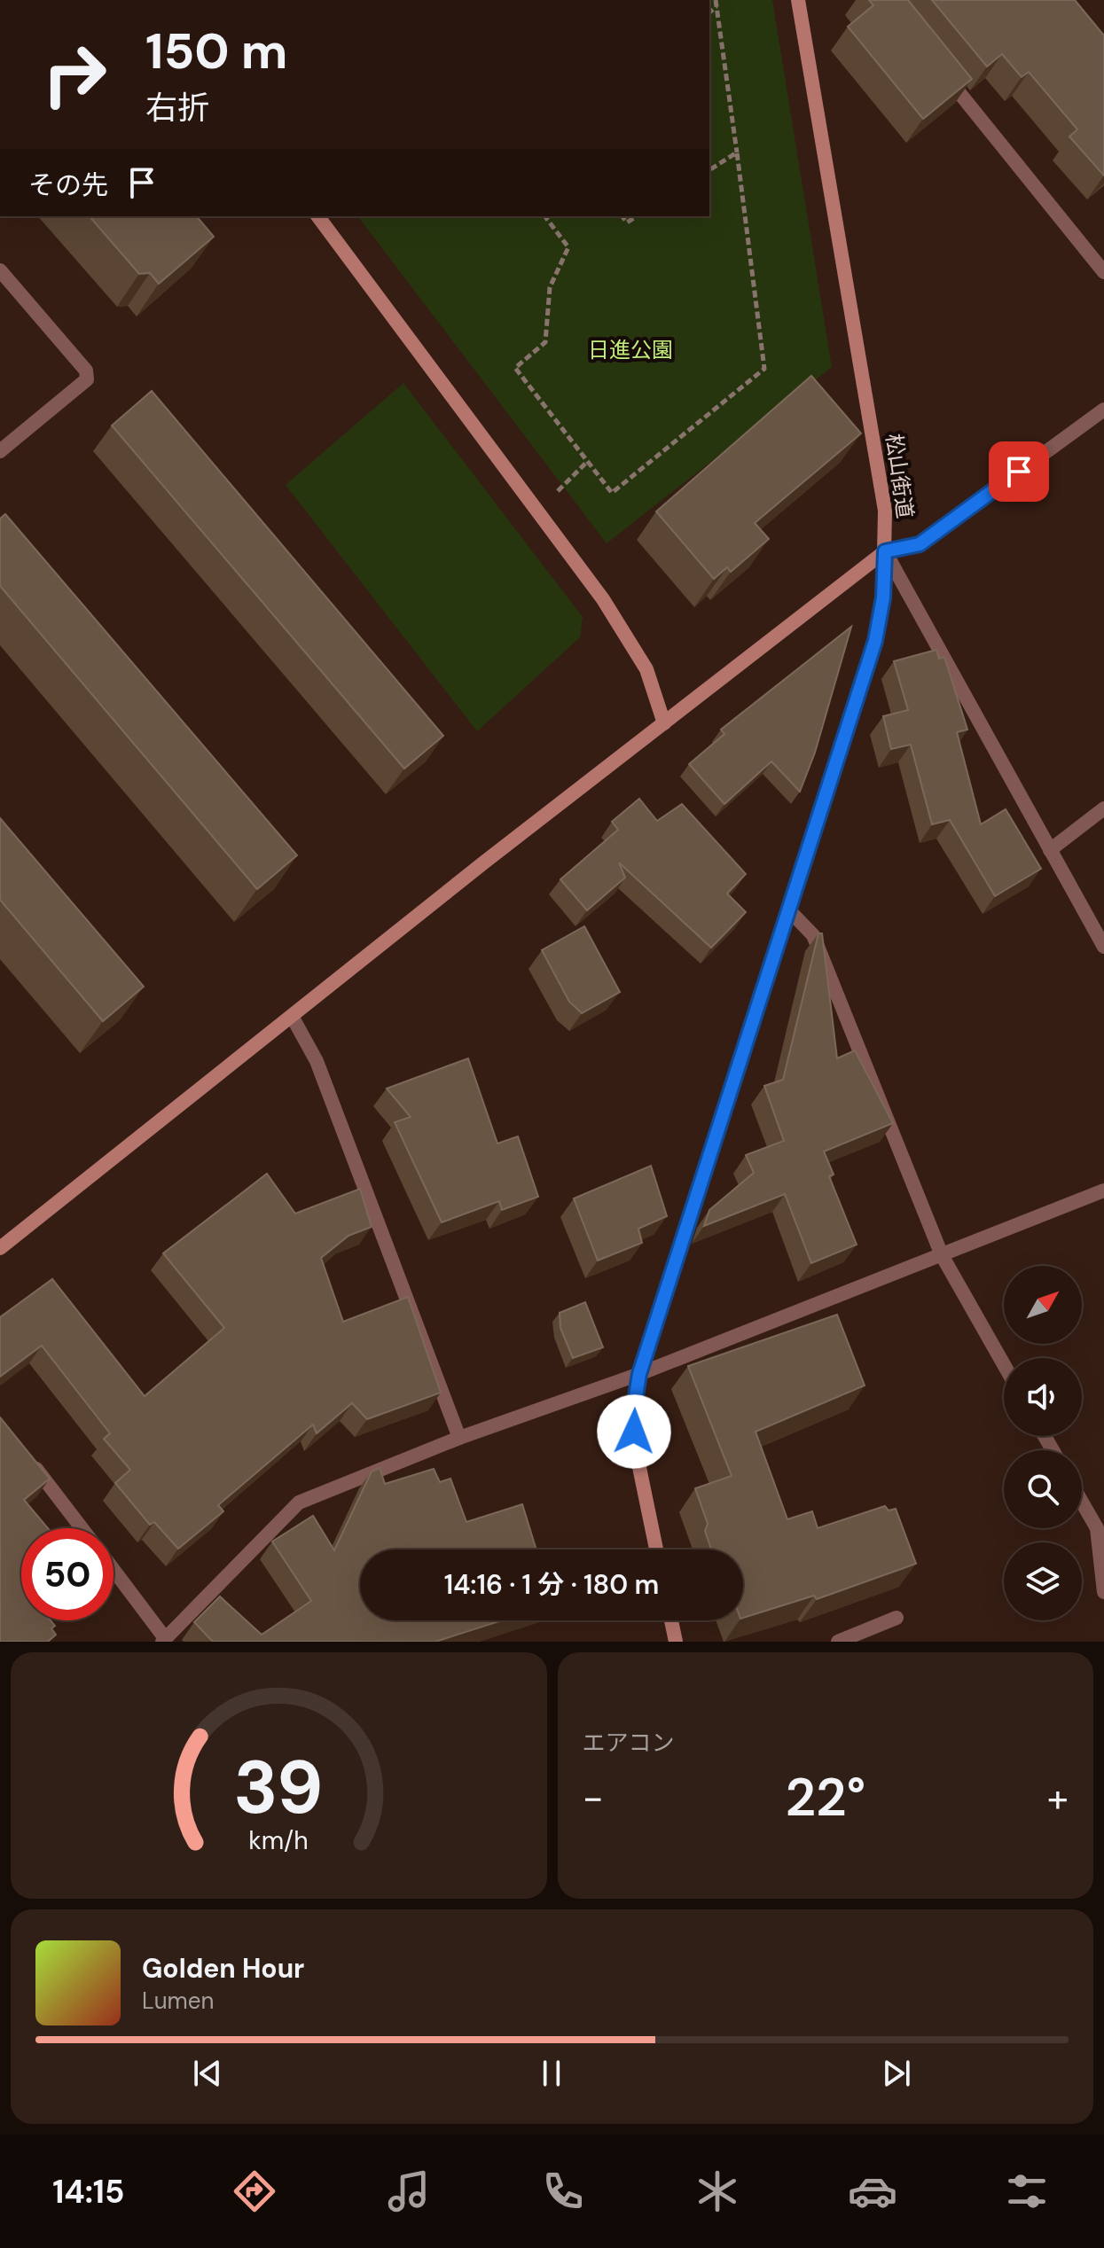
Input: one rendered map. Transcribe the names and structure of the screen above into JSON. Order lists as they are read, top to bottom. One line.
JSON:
{"streets":{"street":["松山街道"]},"parks":["日進公園"],"north":"top right","page":{"turn":["150 m","右折"],"then":"その先","limit":"50","trip":"14:16 · 1 分 · 180 m","tile":"エアコン","heat":["−","22°","+"],"song":["Golden Hour","Lumen"],"tabs":"14:15","gauge":["39","km/h"]}}
